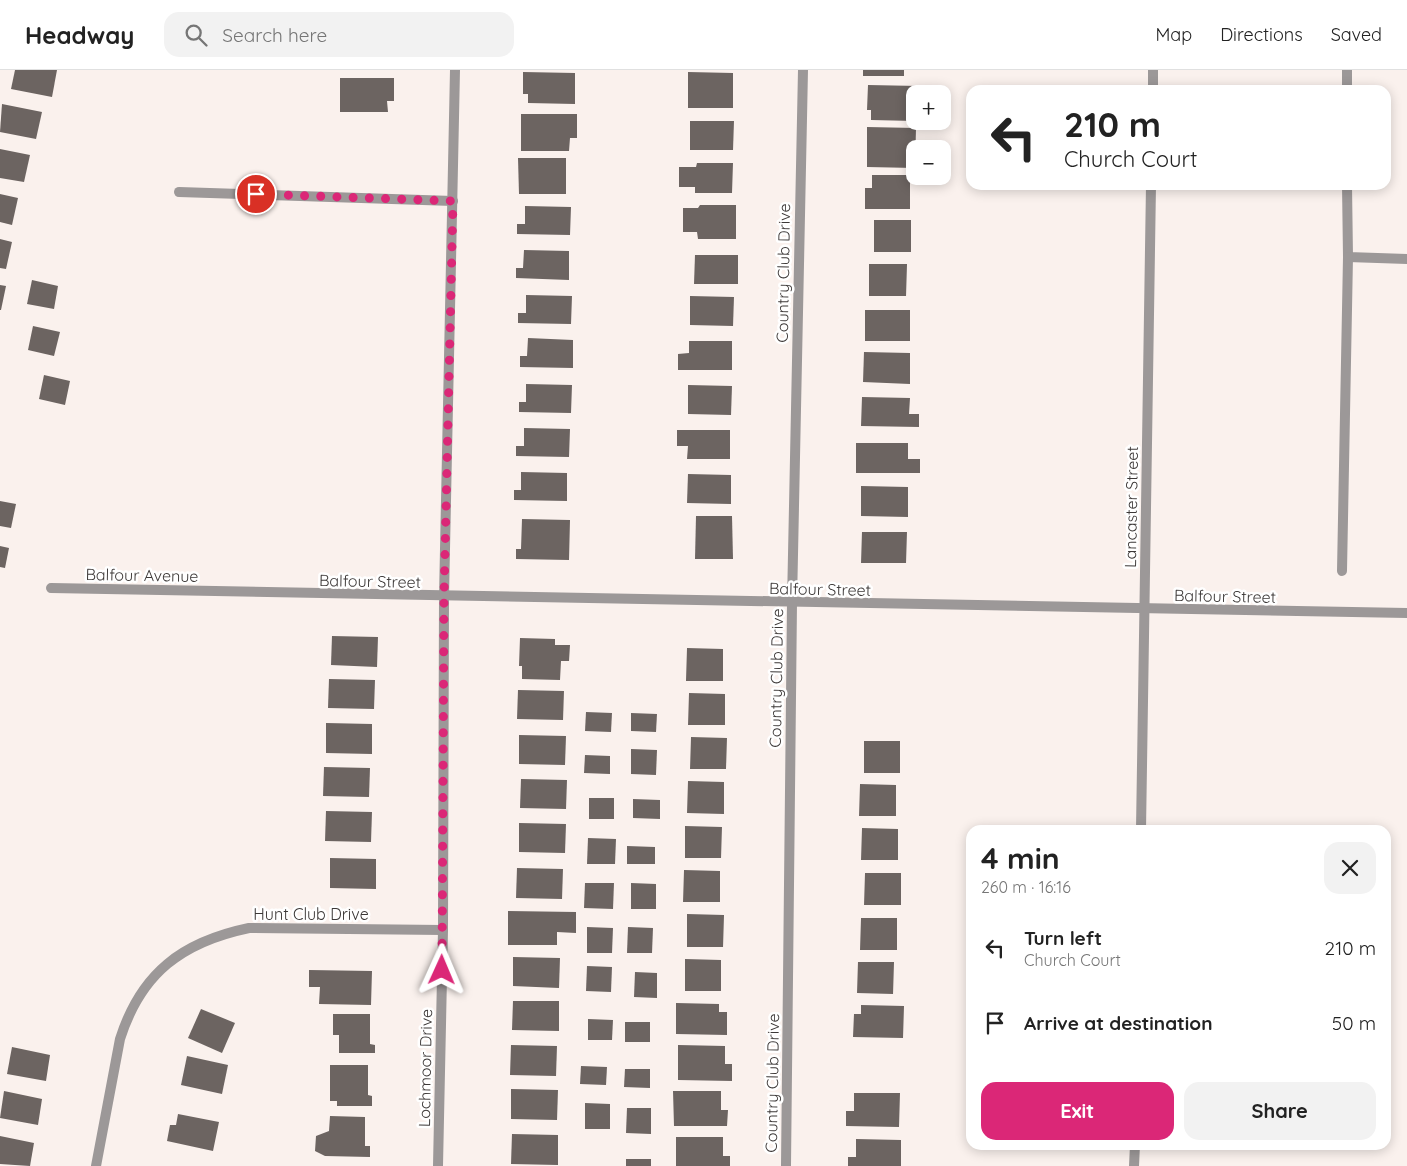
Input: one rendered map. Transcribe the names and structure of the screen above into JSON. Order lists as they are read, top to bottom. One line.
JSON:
{"streets":{"street":["Country Club Drive","Lancaster Street","Balfour Avenue","Balfour Street","Hunt Club Drive","Lochmoor Drive"]},"crossings":[["Country Club Drive","Balfour Street"],["Lancaster Street","Balfour Street"],["Balfour Avenue","Balfour Street"],["Balfour Street","Lochmoor Drive"],["Hunt Club Drive","Lochmoor Drive"]],"page":{"header":"Headway","search":"Search here","nav":["Map","Directions","Saved"],"map_buttons":["+","−"],"turn":["210 m","Church Court"],"heading":["4 min","260 m · 16:16"],"list":[{"name":"Turn left","note":"Church Court","value":"210 m"},{"name":"Arrive at destination","value":"50 m"}],"buttons":["Exit","Share"]}}
